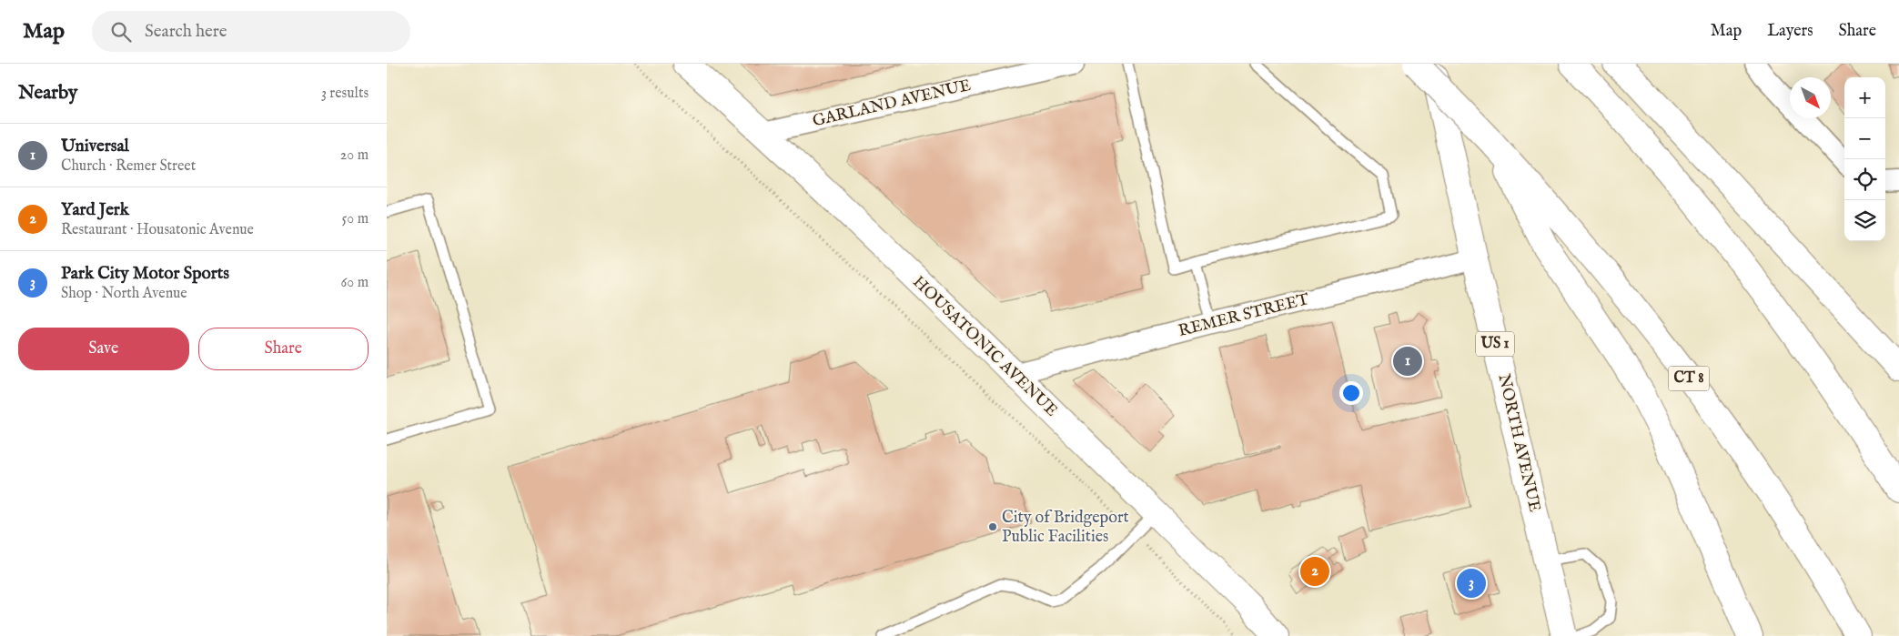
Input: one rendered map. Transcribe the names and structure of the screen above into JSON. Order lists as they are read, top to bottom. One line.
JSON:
{"streets":{"main road":["US 1","HOUSATONIC AVENUE","CT 8","NORTH AVENUE"],"street":["GARLAND AVENUE","REMER STREET"]},"crossings":[["GARLAND AVENUE","HOUSATONIC AVENUE"],["REMER STREET","HOUSATONIC AVENUE"],["REMER STREET","NORTH AVENUE"]],"places":["City of Bridgeport Public Facilities"],"north":"bottom right","page":{"header":"Map","search":"Search here","nav":["Map","Layers","Share"],"heading":["Nearby","3 results"],"map_buttons":["+","−"],"list":[{"mark":"1","name":"Universal","note":"Church · Remer Street","value":"20 m"},{"mark":"2","name":"Yard Jerk","note":"Restaurant · Housatonic Avenue","value":"50 m"},{"mark":"3","name":"Park City Motor Sports","note":"Shop · North Avenue","value":"60 m"}],"buttons":["Save","Share"],"pins":["1","2","3"]}}
